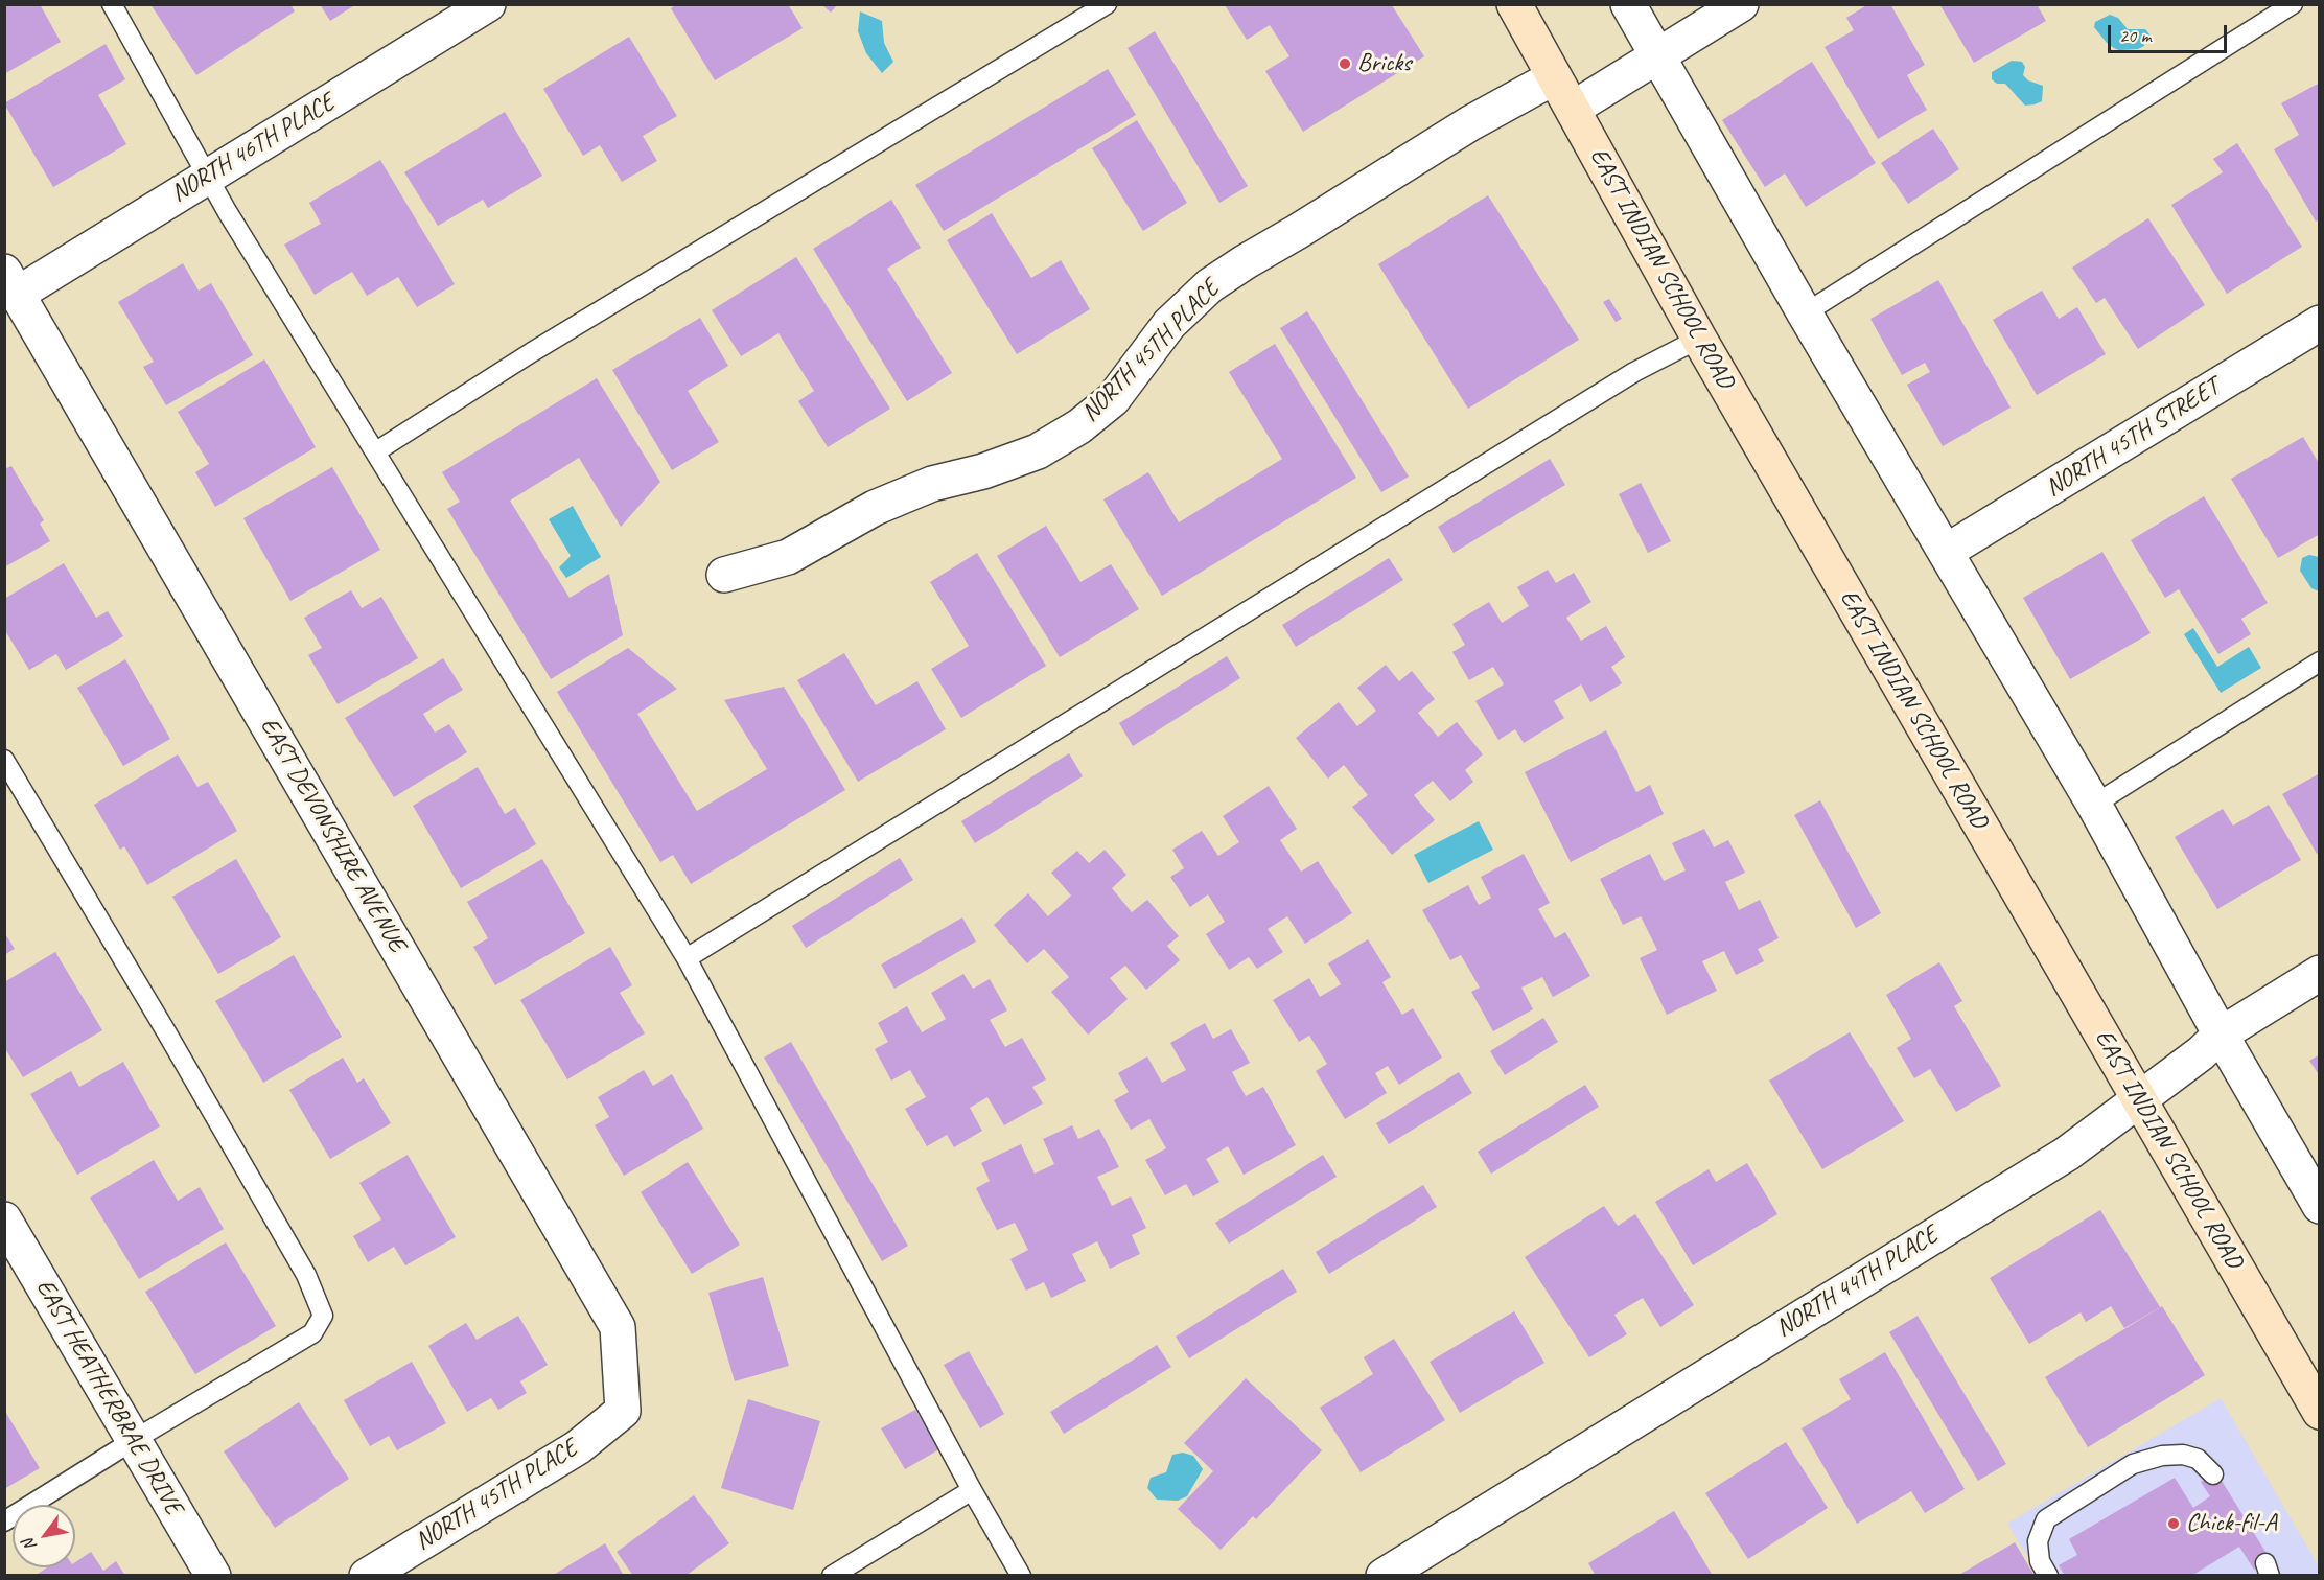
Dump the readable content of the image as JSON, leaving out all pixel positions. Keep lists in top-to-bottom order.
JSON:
{
  "streets": {
    "main road": ["EAST INDIAN SCHOOL ROAD"],
    "street": [
      "NORTH 46TH PLACE",
      "NORTH 45TH PLACE",
      "NORTH 45TH STREET",
      "EAST DEVONSHIRE AVENUE",
      "NORTH 44TH PLACE",
      "EAST HEATHERBRAE DRIVE"
    ]
  },
  "crossings": [
    ["NORTH 46TH PLACE", "EAST DEVONSHIRE AVENUE"],
    ["EAST INDIAN SCHOOL ROAD", "NORTH 45TH PLACE"],
    ["EAST INDIAN SCHOOL ROAD", "NORTH 44TH PLACE"],
    ["NORTH 45TH PLACE", "EAST DEVONSHIRE AVENUE"]
  ],
  "places": ["Bricks", "Chick-fil-A"],
  "scale_bar": "20 m",
  "north": "bottom left"
}
